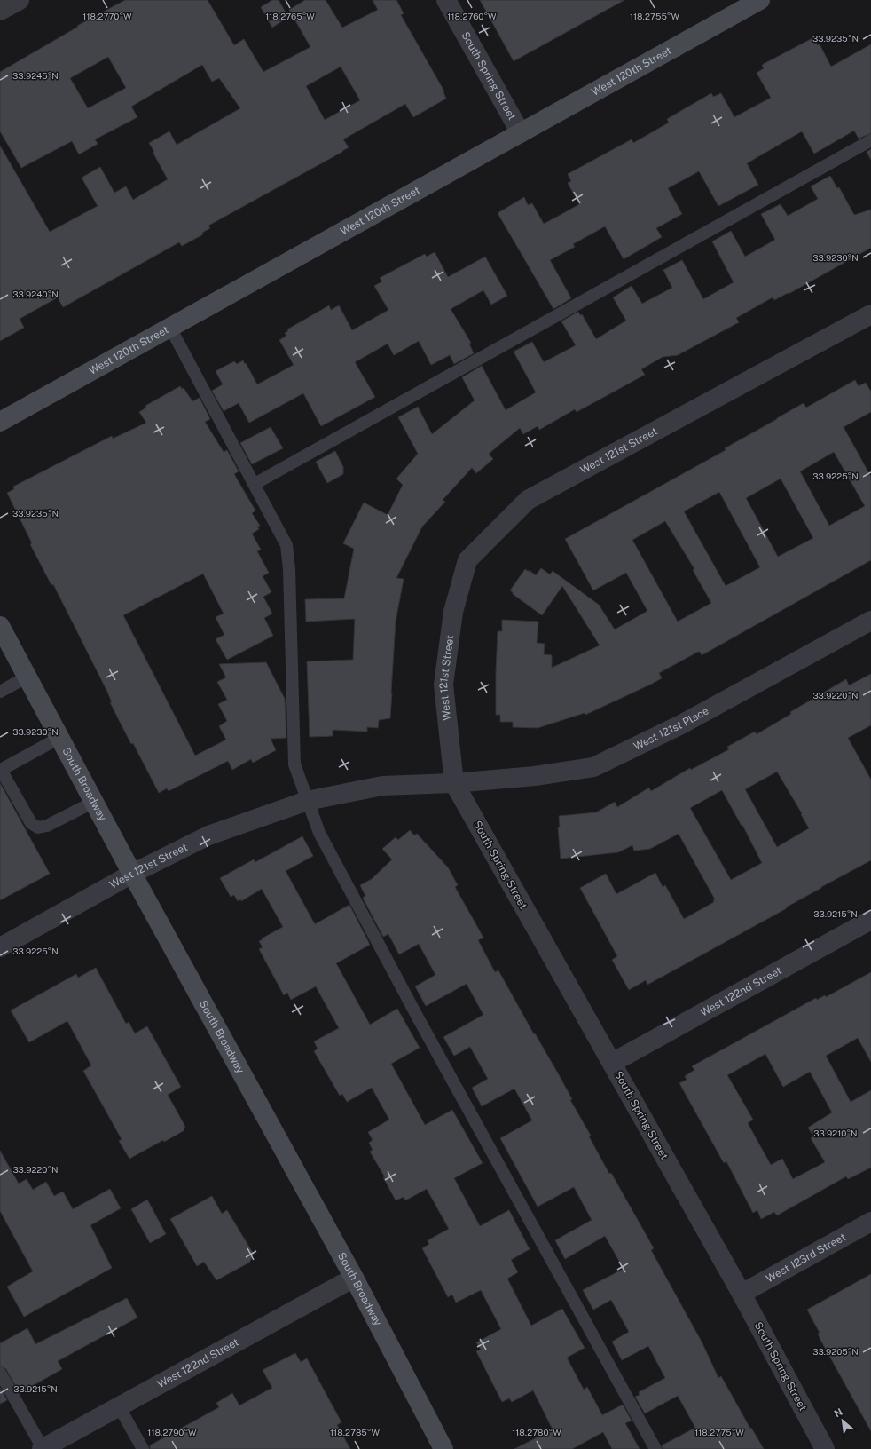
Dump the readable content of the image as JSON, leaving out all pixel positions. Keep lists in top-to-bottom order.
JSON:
{
  "streets": {
    "main road": ["West 120th Street", "South Broadway"],
    "street": [
      "South Spring Street",
      "West 121st Street",
      "West 121st Place",
      "West 122nd Street",
      "West 123rd Street"
    ]
  },
  "crossings": [
    ["West 120th Street", "South Spring Street"],
    ["South Spring Street", "West 121st Street"],
    ["South Spring Street", "West 121st Place"],
    ["South Spring Street", "West 122nd Street"],
    ["South Spring Street", "West 123rd Street"],
    ["West 121st Street", "West 121st Place"],
    ["West 121st Street", "South Broadway"],
    ["South Broadway", "West 122nd Street"]
  ],
  "north": "top left",
  "coordinates": [
    "118.2770°W",
    "118.2765°W",
    "118.2760°W",
    "118.2755°W",
    "33.9235°N",
    "33.9245°N",
    "33.9230°N",
    "33.9240°N",
    "33.9225°N",
    "33.9220°N",
    "33.9215°N",
    "33.9210°N",
    "33.9205°N",
    "118.2790°W",
    "118.2785°W",
    "118.2780°W",
    "118.2775°W"
  ]
}
